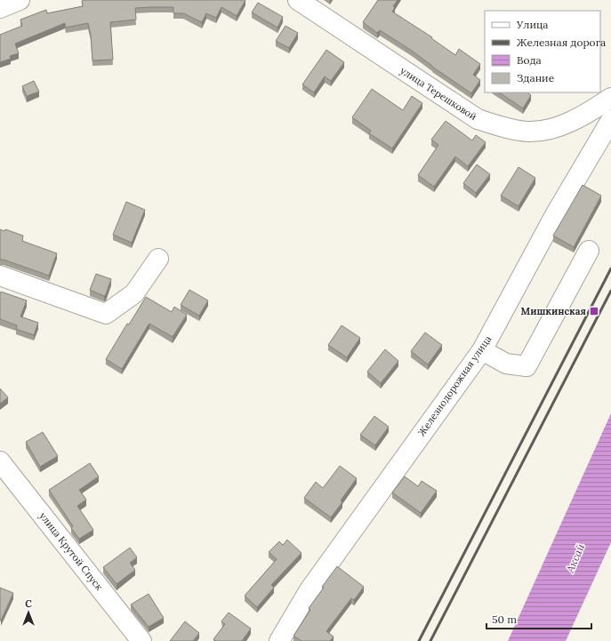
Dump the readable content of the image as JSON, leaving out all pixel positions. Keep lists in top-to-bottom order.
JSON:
{
  "streets": {
    "street": ["улица Терешковой", "Железнодорожная улица", "улица Крутой Спуск"]
  },
  "water": ["Аксай"],
  "places": {
    "transit": ["Мишкинская"]
  },
  "legend": [
    "Улица",
    "Железная дорога",
    "Вода",
    "Здание"
  ],
  "scale_bar": "50 m",
  "north": "top"
}
